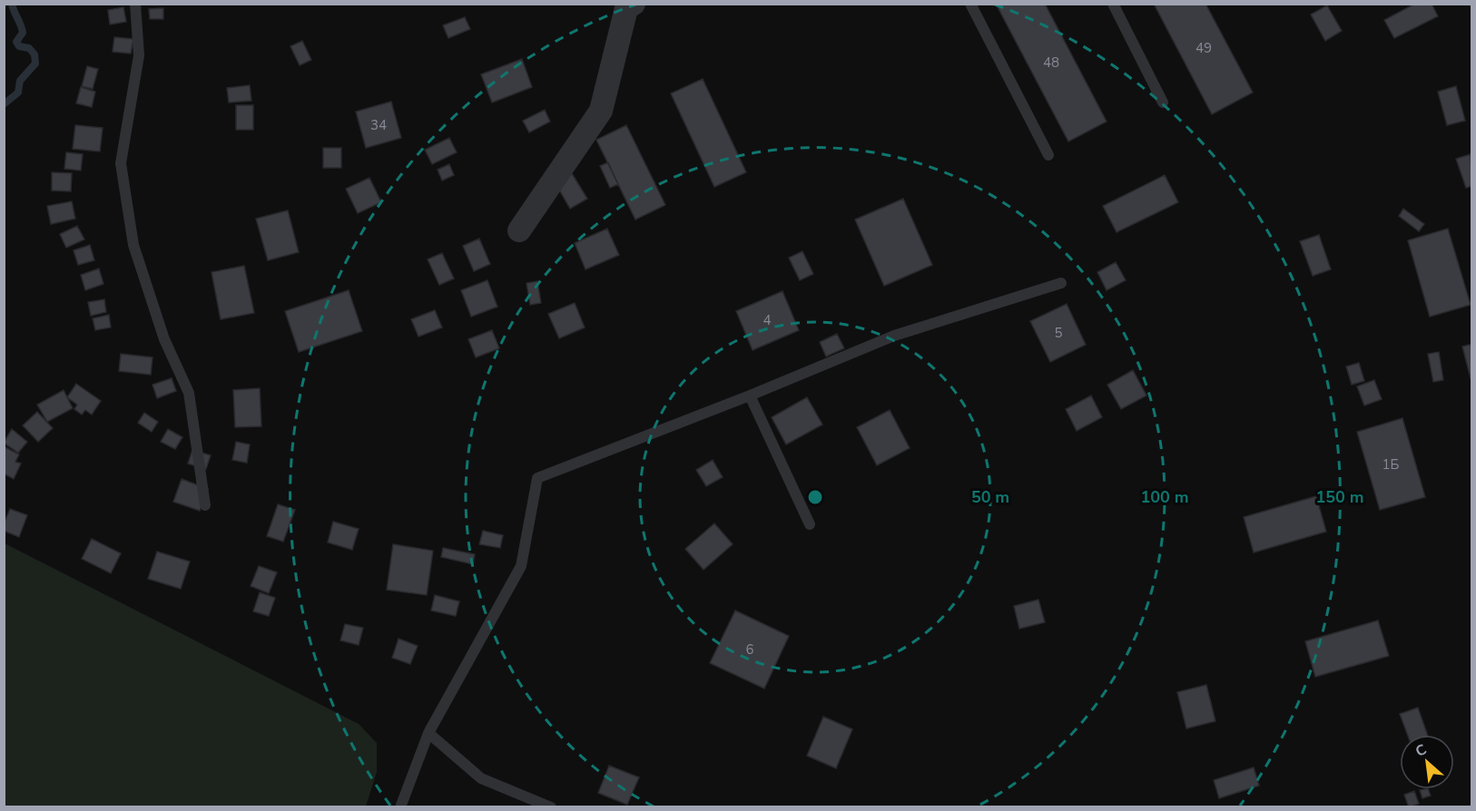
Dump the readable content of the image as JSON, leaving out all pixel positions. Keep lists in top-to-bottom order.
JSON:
{
  "house_numbers": [
    "49",
    "48",
    "34",
    "4",
    "5",
    "1Б",
    "6"
  ],
  "north": "top left",
  "rings": ["50 m", "100 m", "150 m"]
}
